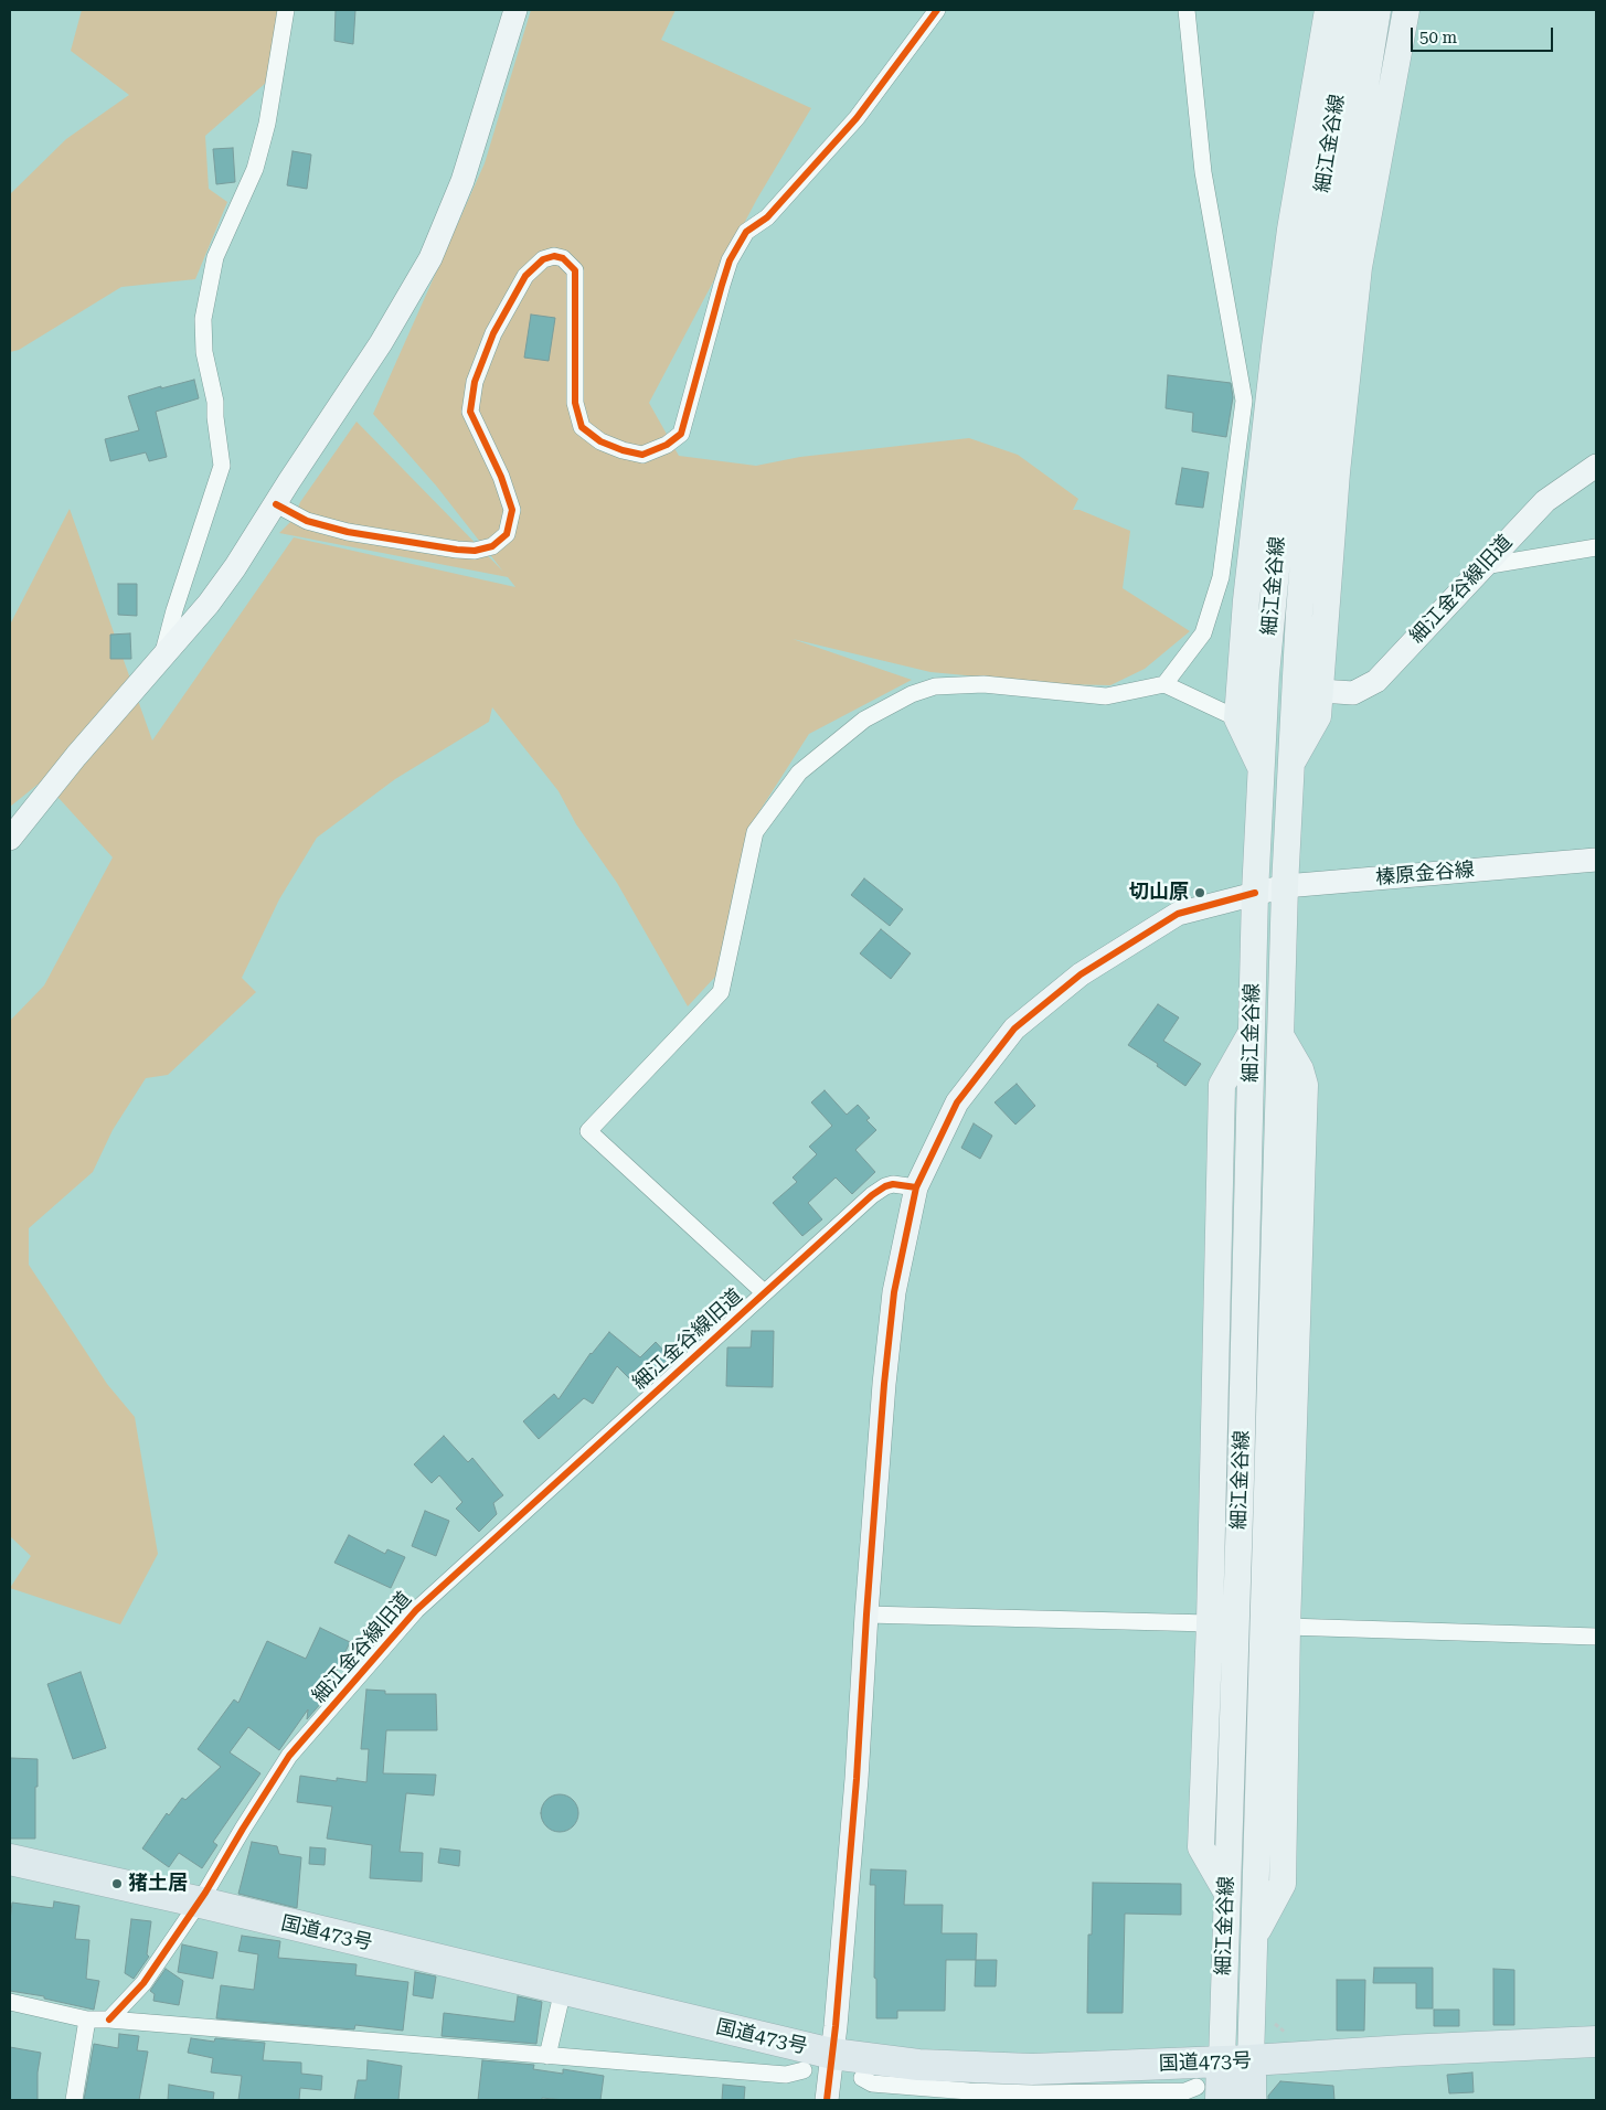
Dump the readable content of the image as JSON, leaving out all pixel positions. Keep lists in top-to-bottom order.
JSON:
{
  "streets": {
    "highway": ["国道473号"],
    "main road": ["細江金谷線"],
    "street": ["細江金谷線旧道", "榛原金谷線"]
  },
  "crossings": [
    ["細江金谷線", "榛原金谷線"],
    ["細江金谷線", "国道473号"],
    ["細江金谷線旧道", "国道473号"]
  ],
  "places": ["切山原", "猪土居"],
  "scale_bar": "50 m"
}
